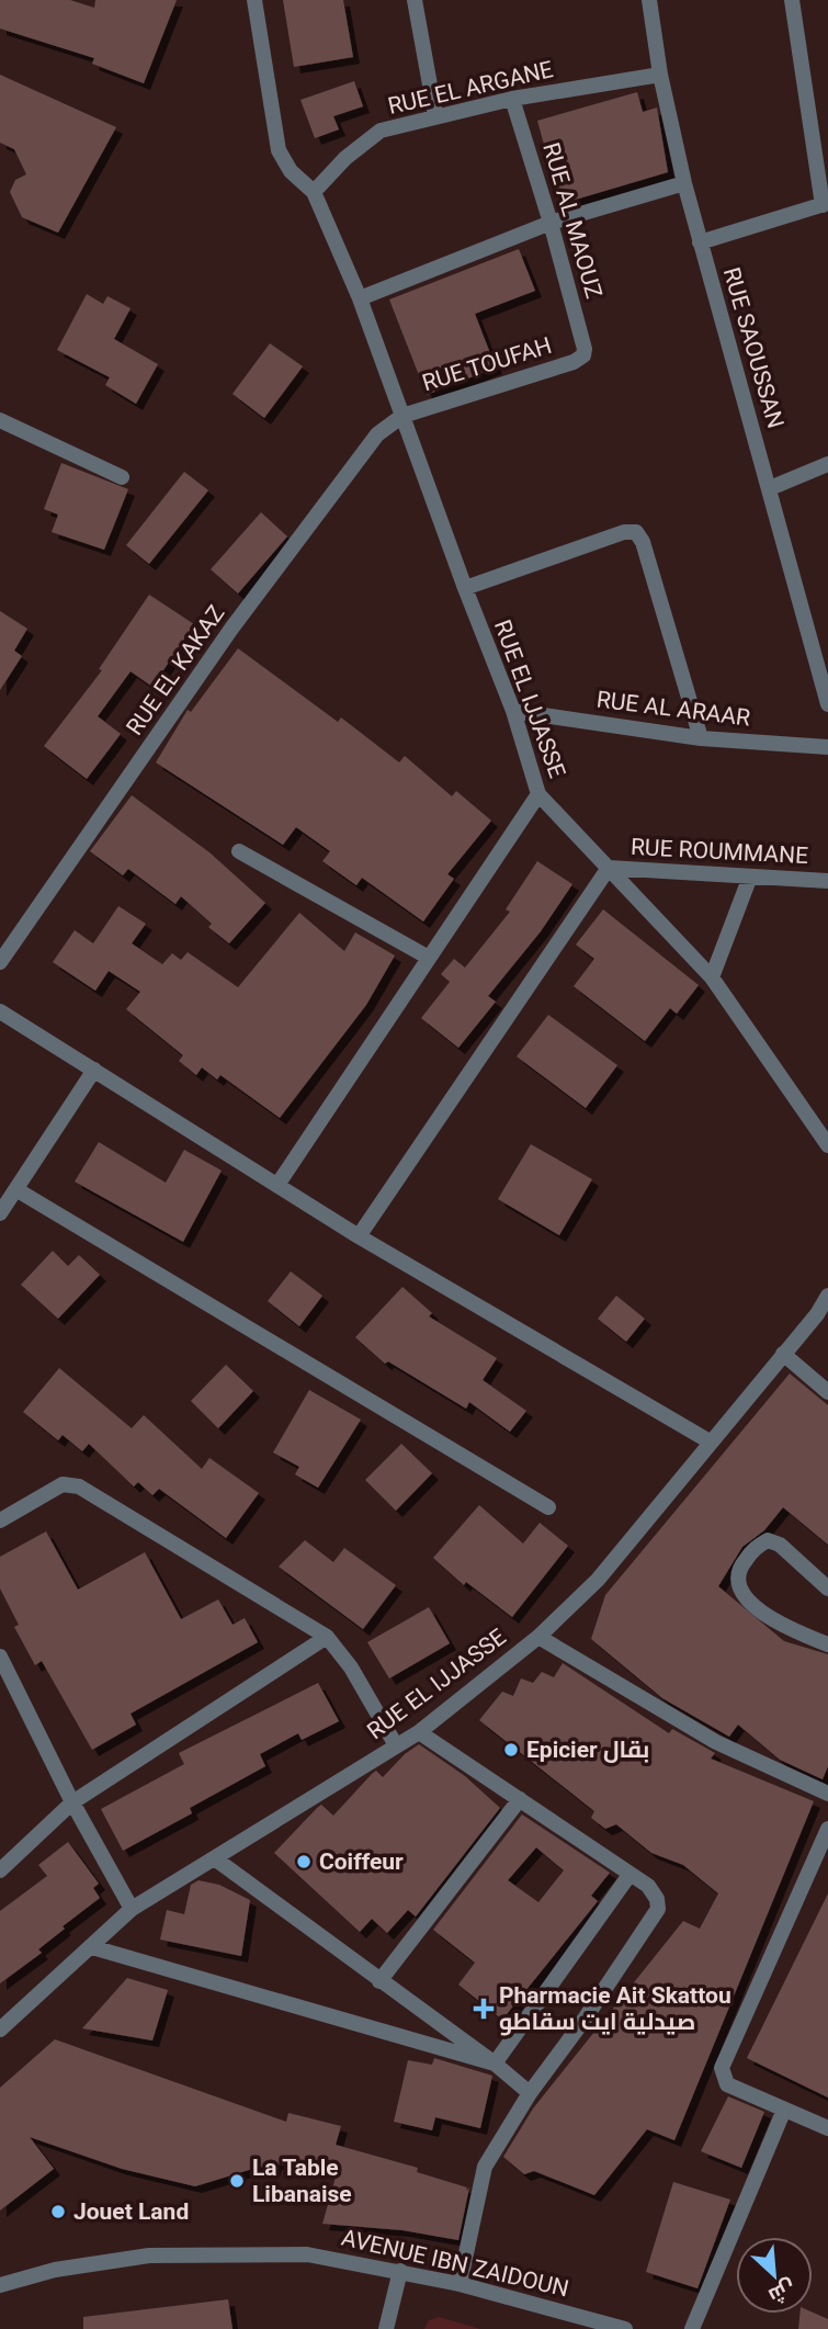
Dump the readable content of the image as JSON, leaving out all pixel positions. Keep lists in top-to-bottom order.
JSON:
{
  "streets": {
    "street": [
      "RUE EL ARGANE",
      "RUE AL MAOUZ",
      "RUE SAOUSSAN",
      "RUE TOUFAH",
      "RUE EL KAKAZ",
      "RUE EL IJJASSE",
      "RUE AL ARAAR",
      "RUE ROUMMANE",
      "AVENUE IBN ZAIDOUN"
    ]
  },
  "crossings": [
    ["RUE EL ARGANE", "RUE AL MAOUZ"],
    ["RUE EL ARGANE", "RUE SAOUSSAN"],
    ["RUE EL ARGANE", "RUE EL IJJASSE"],
    ["RUE AL MAOUZ", "RUE TOUFAH"],
    ["RUE TOUFAH", "RUE EL KAKAZ"],
    ["RUE TOUFAH", "RUE EL IJJASSE"],
    ["RUE EL KAKAZ", "RUE EL IJJASSE"],
    ["RUE EL IJJASSE", "RUE AL ARAAR"],
    ["RUE EL IJJASSE", "RUE ROUMMANE"]
  ],
  "places": {
    "other": [
      "Epicier بقال",
      "Coiffeur",
      "La Table Libanaise",
      "Jouet Land"
    ],
    "health": ["Pharmacie Ait Skattou صيدلية ايت سقاطو"]
  },
  "north": "bottom right"
}
